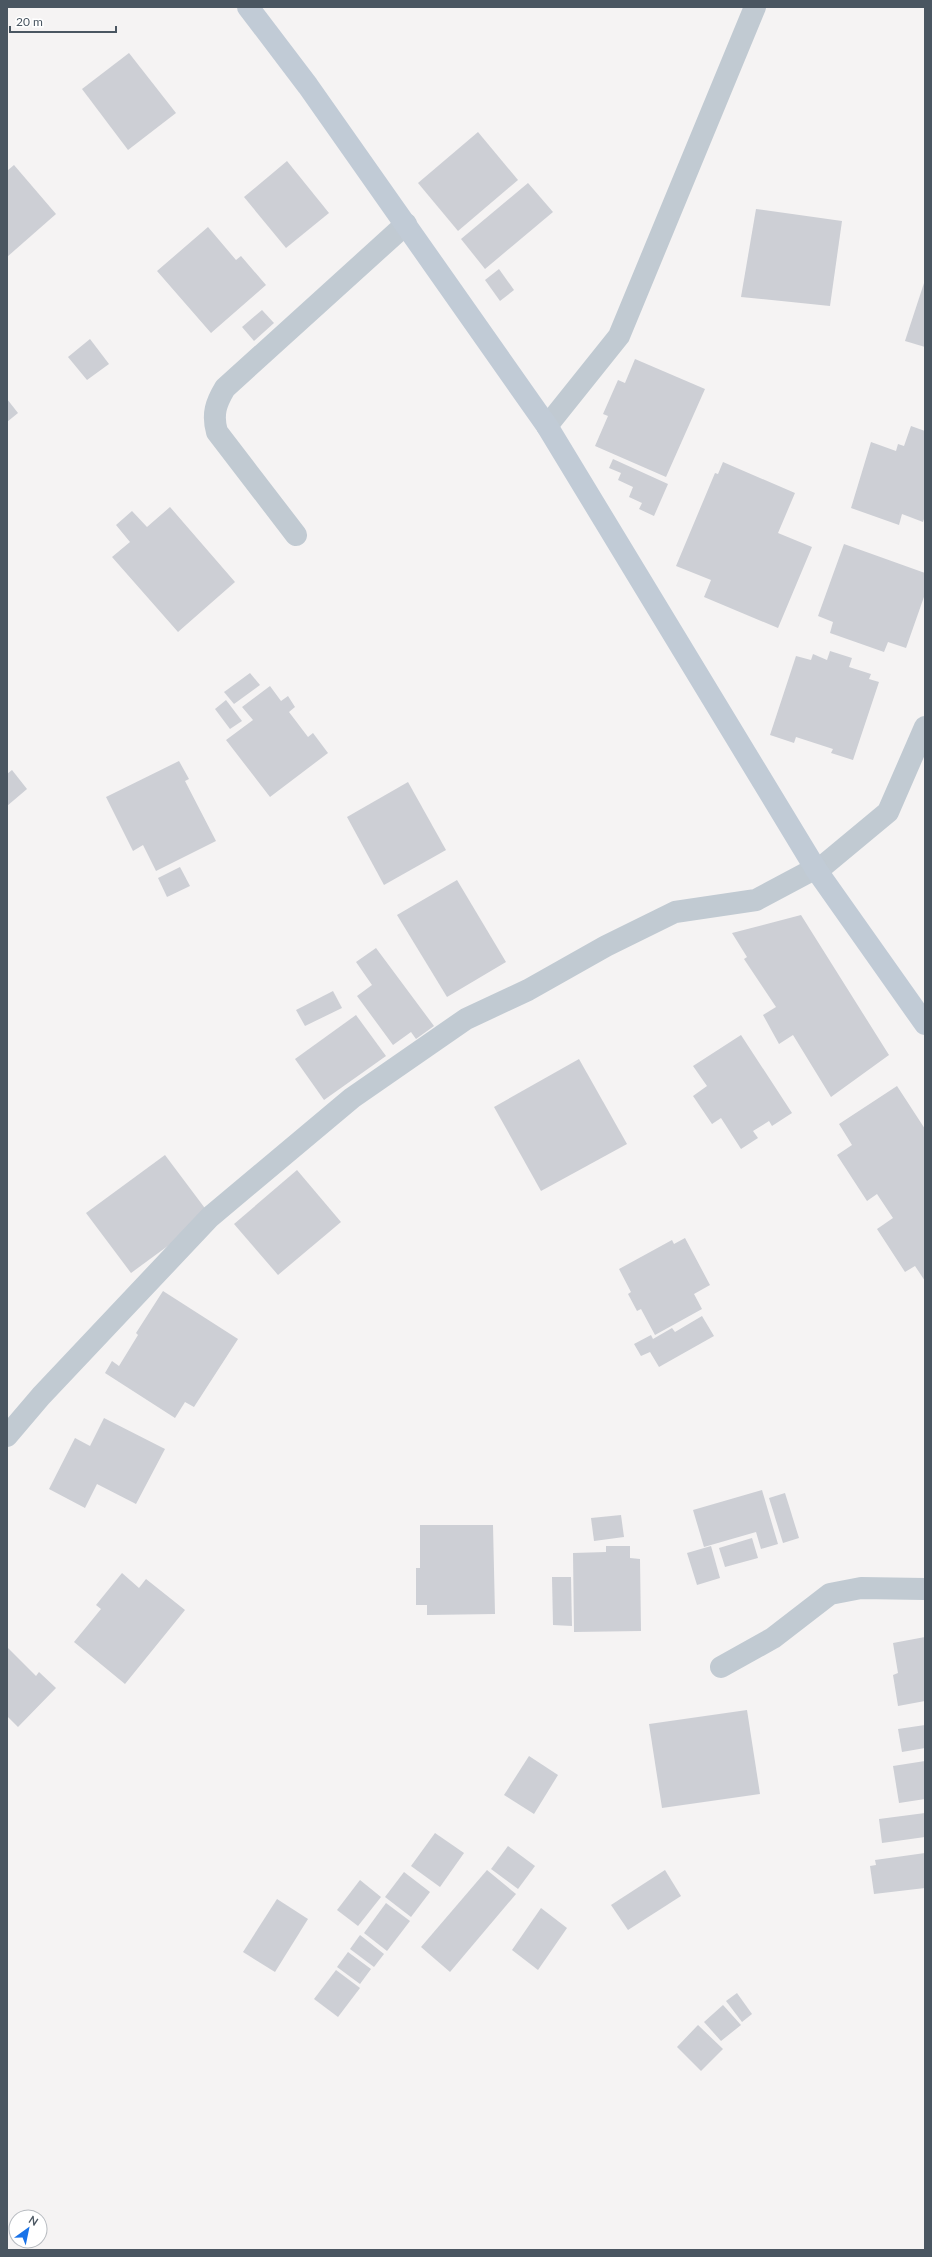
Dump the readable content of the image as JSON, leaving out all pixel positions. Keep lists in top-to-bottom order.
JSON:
{
  "scale_bar": "20 m",
  "north": "top right"
}
